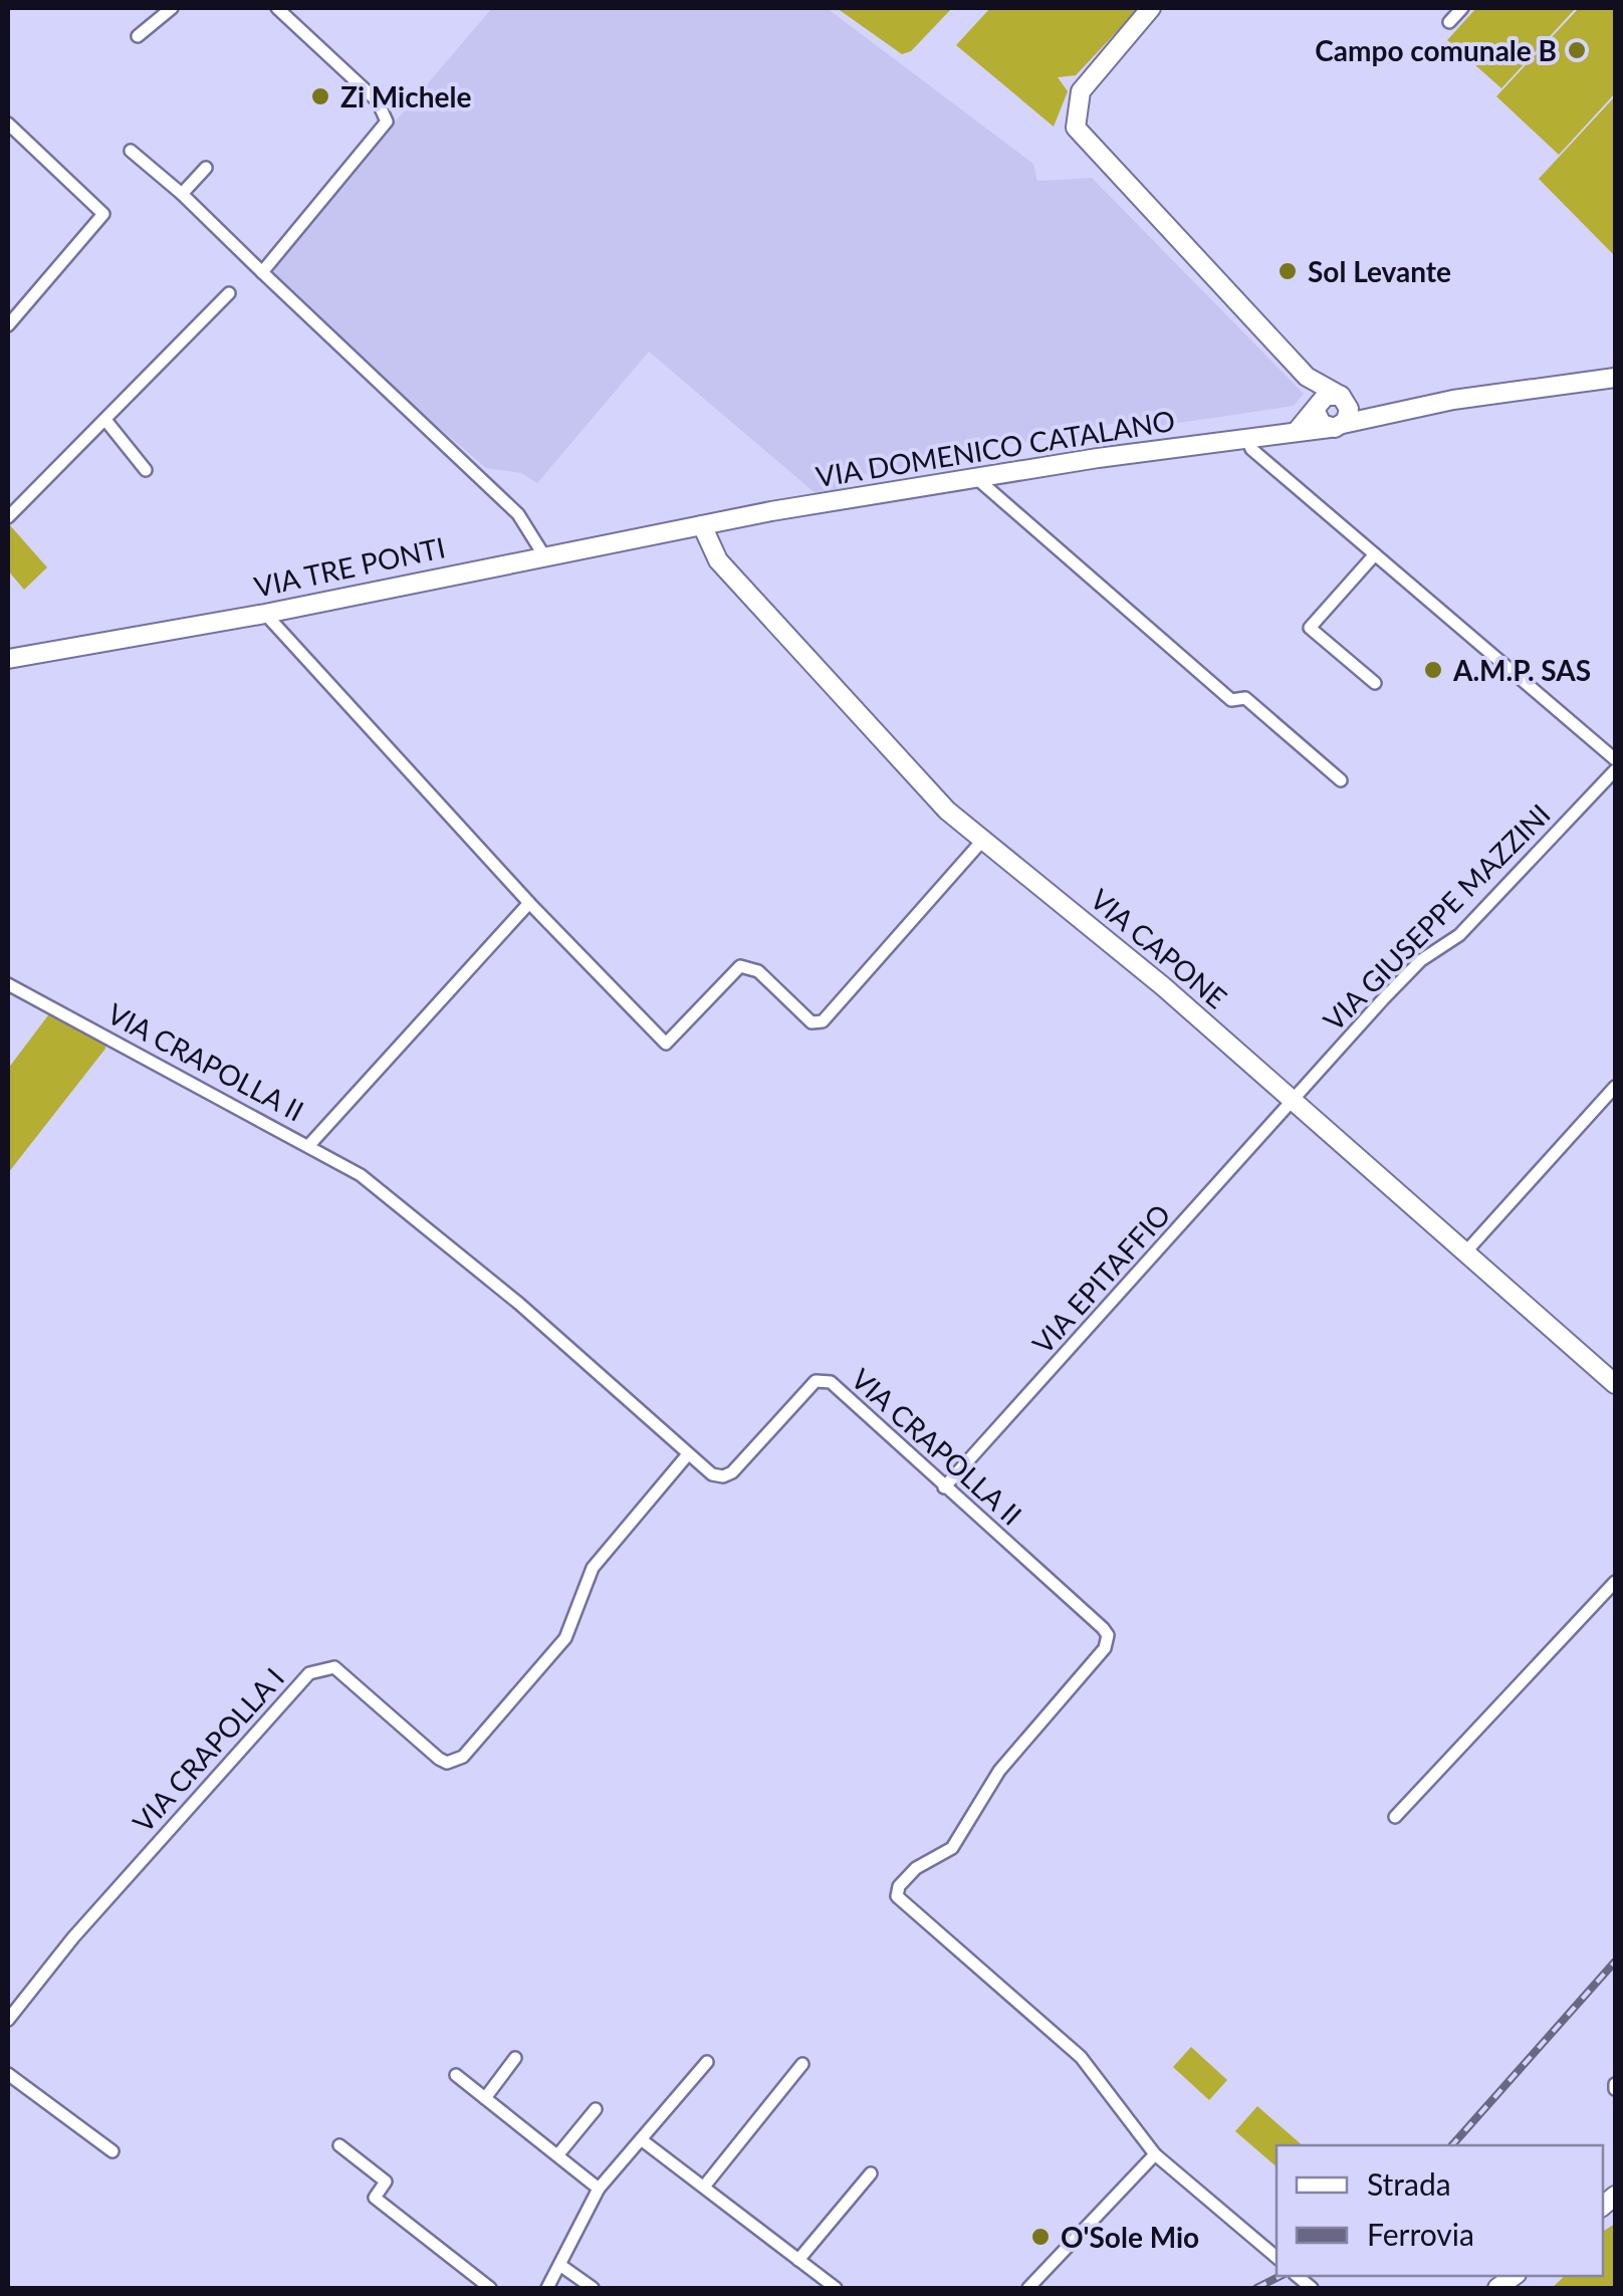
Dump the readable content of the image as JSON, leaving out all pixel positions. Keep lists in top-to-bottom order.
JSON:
{
  "streets": {
    "street": [
      "VIA DOMENICO CATALANO",
      "VIA TRE PONTI",
      "VIA GIUSEPPE MAZZINI",
      "VIA CAPONE",
      "VIA CRAPOLLA II",
      "VIA EPITAFFIO",
      "VIA CRAPOLLA I"
    ]
  },
  "crossings": [
    ["VIA DOMENICO CATALANO", "VIA TRE PONTI"],
    ["VIA DOMENICO CATALANO", "VIA CAPONE"],
    ["VIA TRE PONTI", "VIA CAPONE"],
    ["VIA GIUSEPPE MAZZINI", "VIA CAPONE"],
    ["VIA GIUSEPPE MAZZINI", "VIA EPITAFFIO"],
    ["VIA CAPONE", "VIA EPITAFFIO"],
    ["VIA CRAPOLLA II", "VIA EPITAFFIO"],
    ["VIA CRAPOLLA II", "VIA CRAPOLLA I"]
  ],
  "places": [
    "Campo comunale B",
    "Zi Michele",
    "Sol Levante",
    "A.M.P. SAS",
    "O'Sole Mio"
  ],
  "legend": ["Strada", "Ferrovia"]
}
